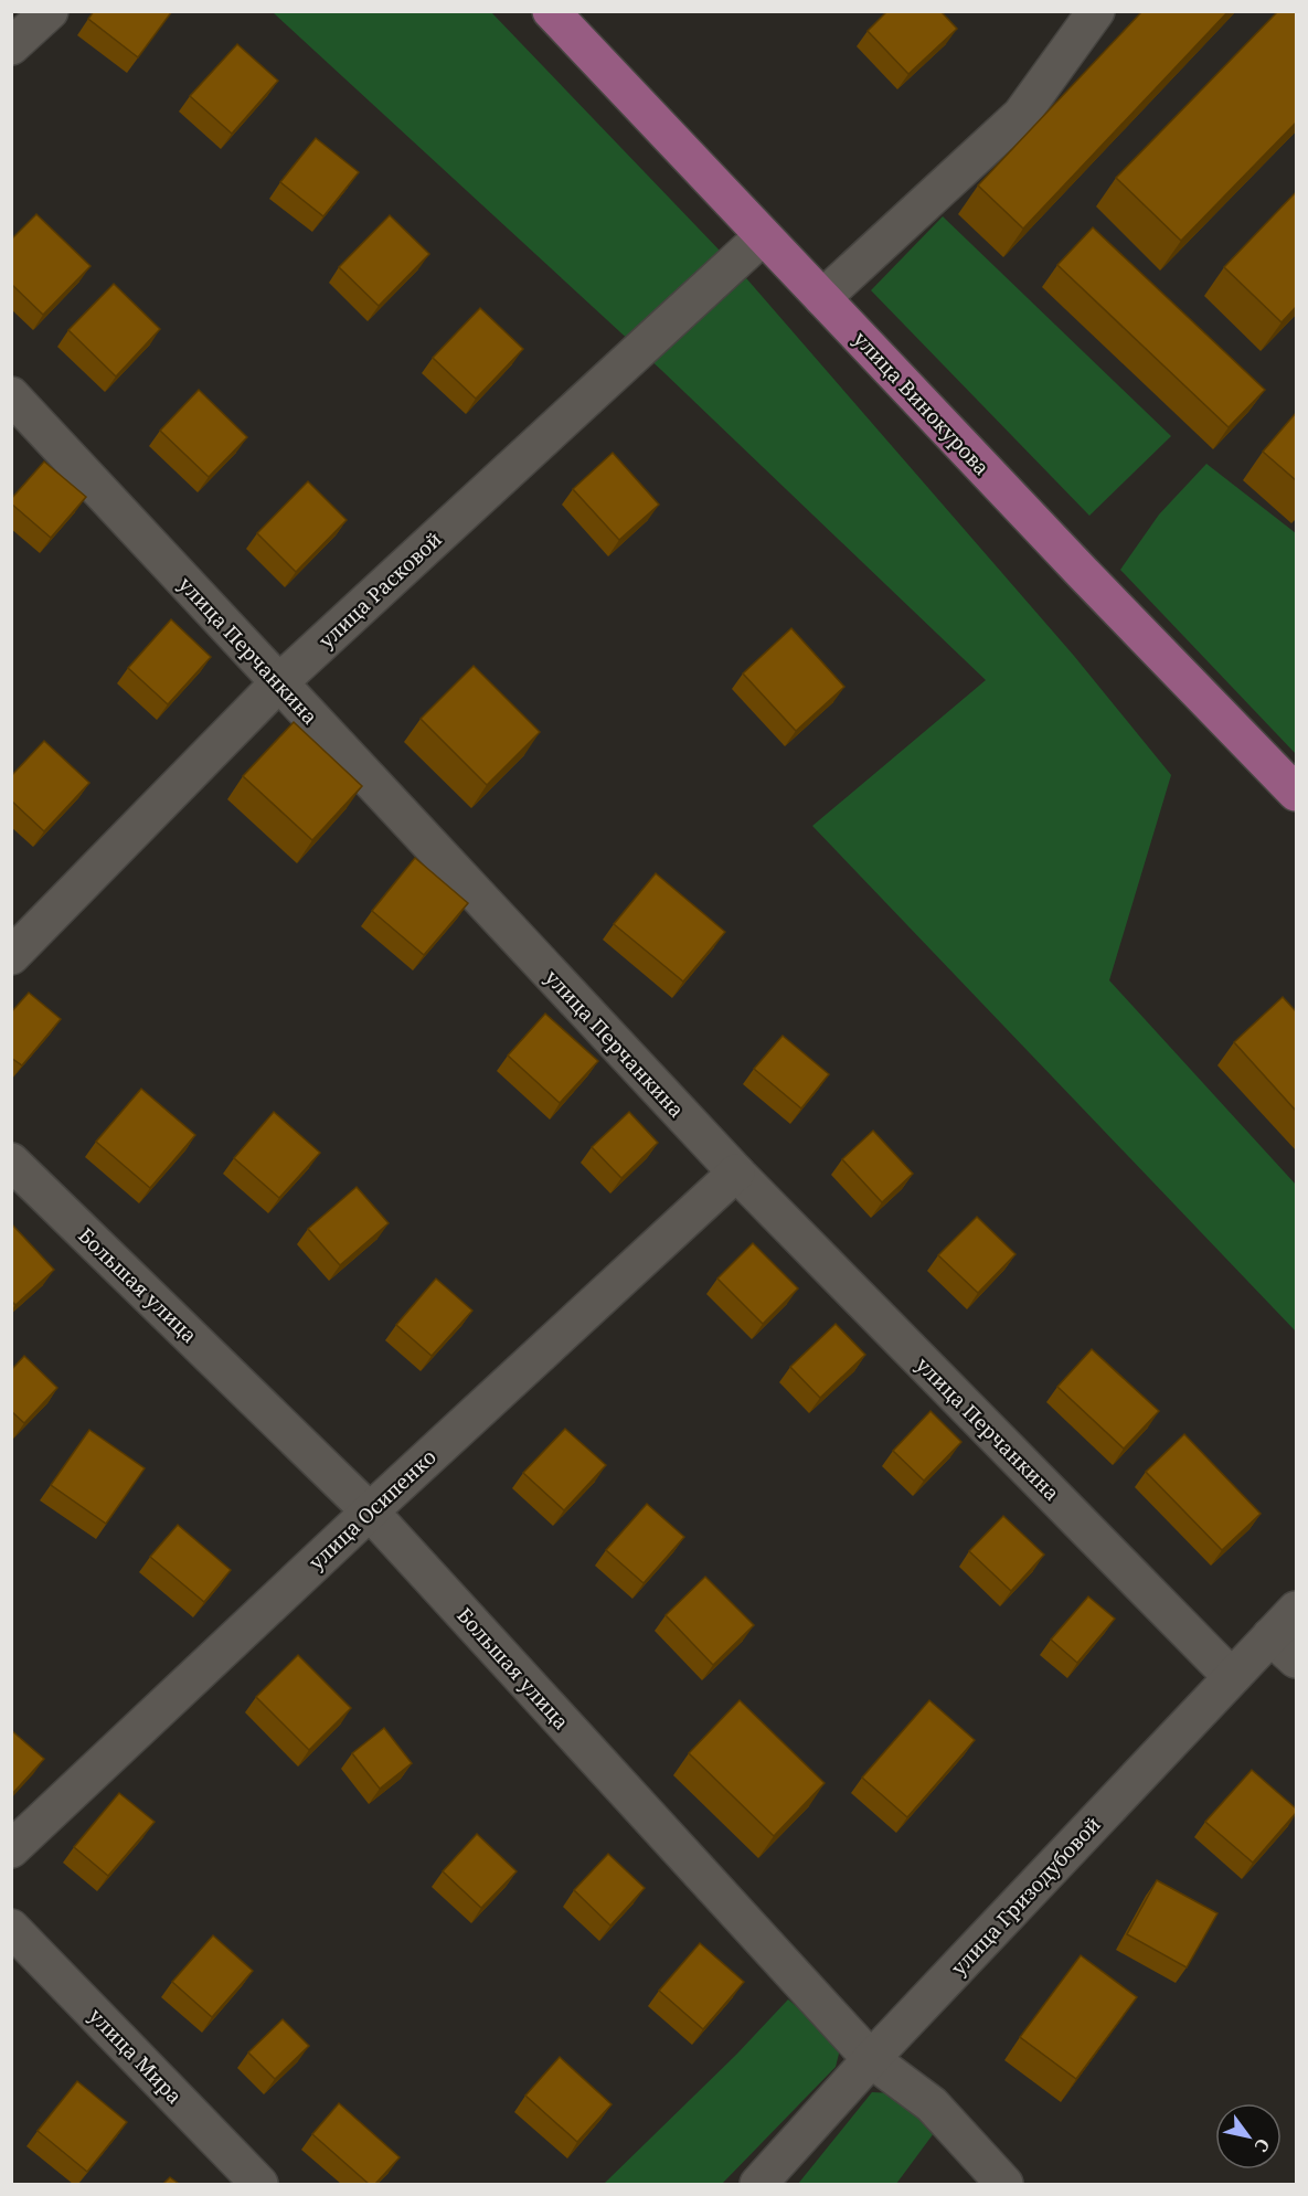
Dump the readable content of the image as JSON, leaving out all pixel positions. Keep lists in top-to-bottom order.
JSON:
{
  "streets": {
    "main road": ["улица Винокурова"],
    "street": [
      "улица Расковой",
      "улица Перчанкина",
      "Большая улица",
      "улица Осипенко",
      "улица Гризодубовой",
      "улица Мира"
    ]
  },
  "crossings": [
    ["улица Винокурова", "улица Расковой"],
    ["улица Расковой", "улица Перчанкина"],
    ["улица Перчанкина", "улица Осипенко"],
    ["улица Перчанкина", "улица Гризодубовой"],
    ["Большая улица", "улица Осипенко"],
    ["Большая улица", "улица Гризодубовой"]
  ],
  "north": "bottom right"
}
